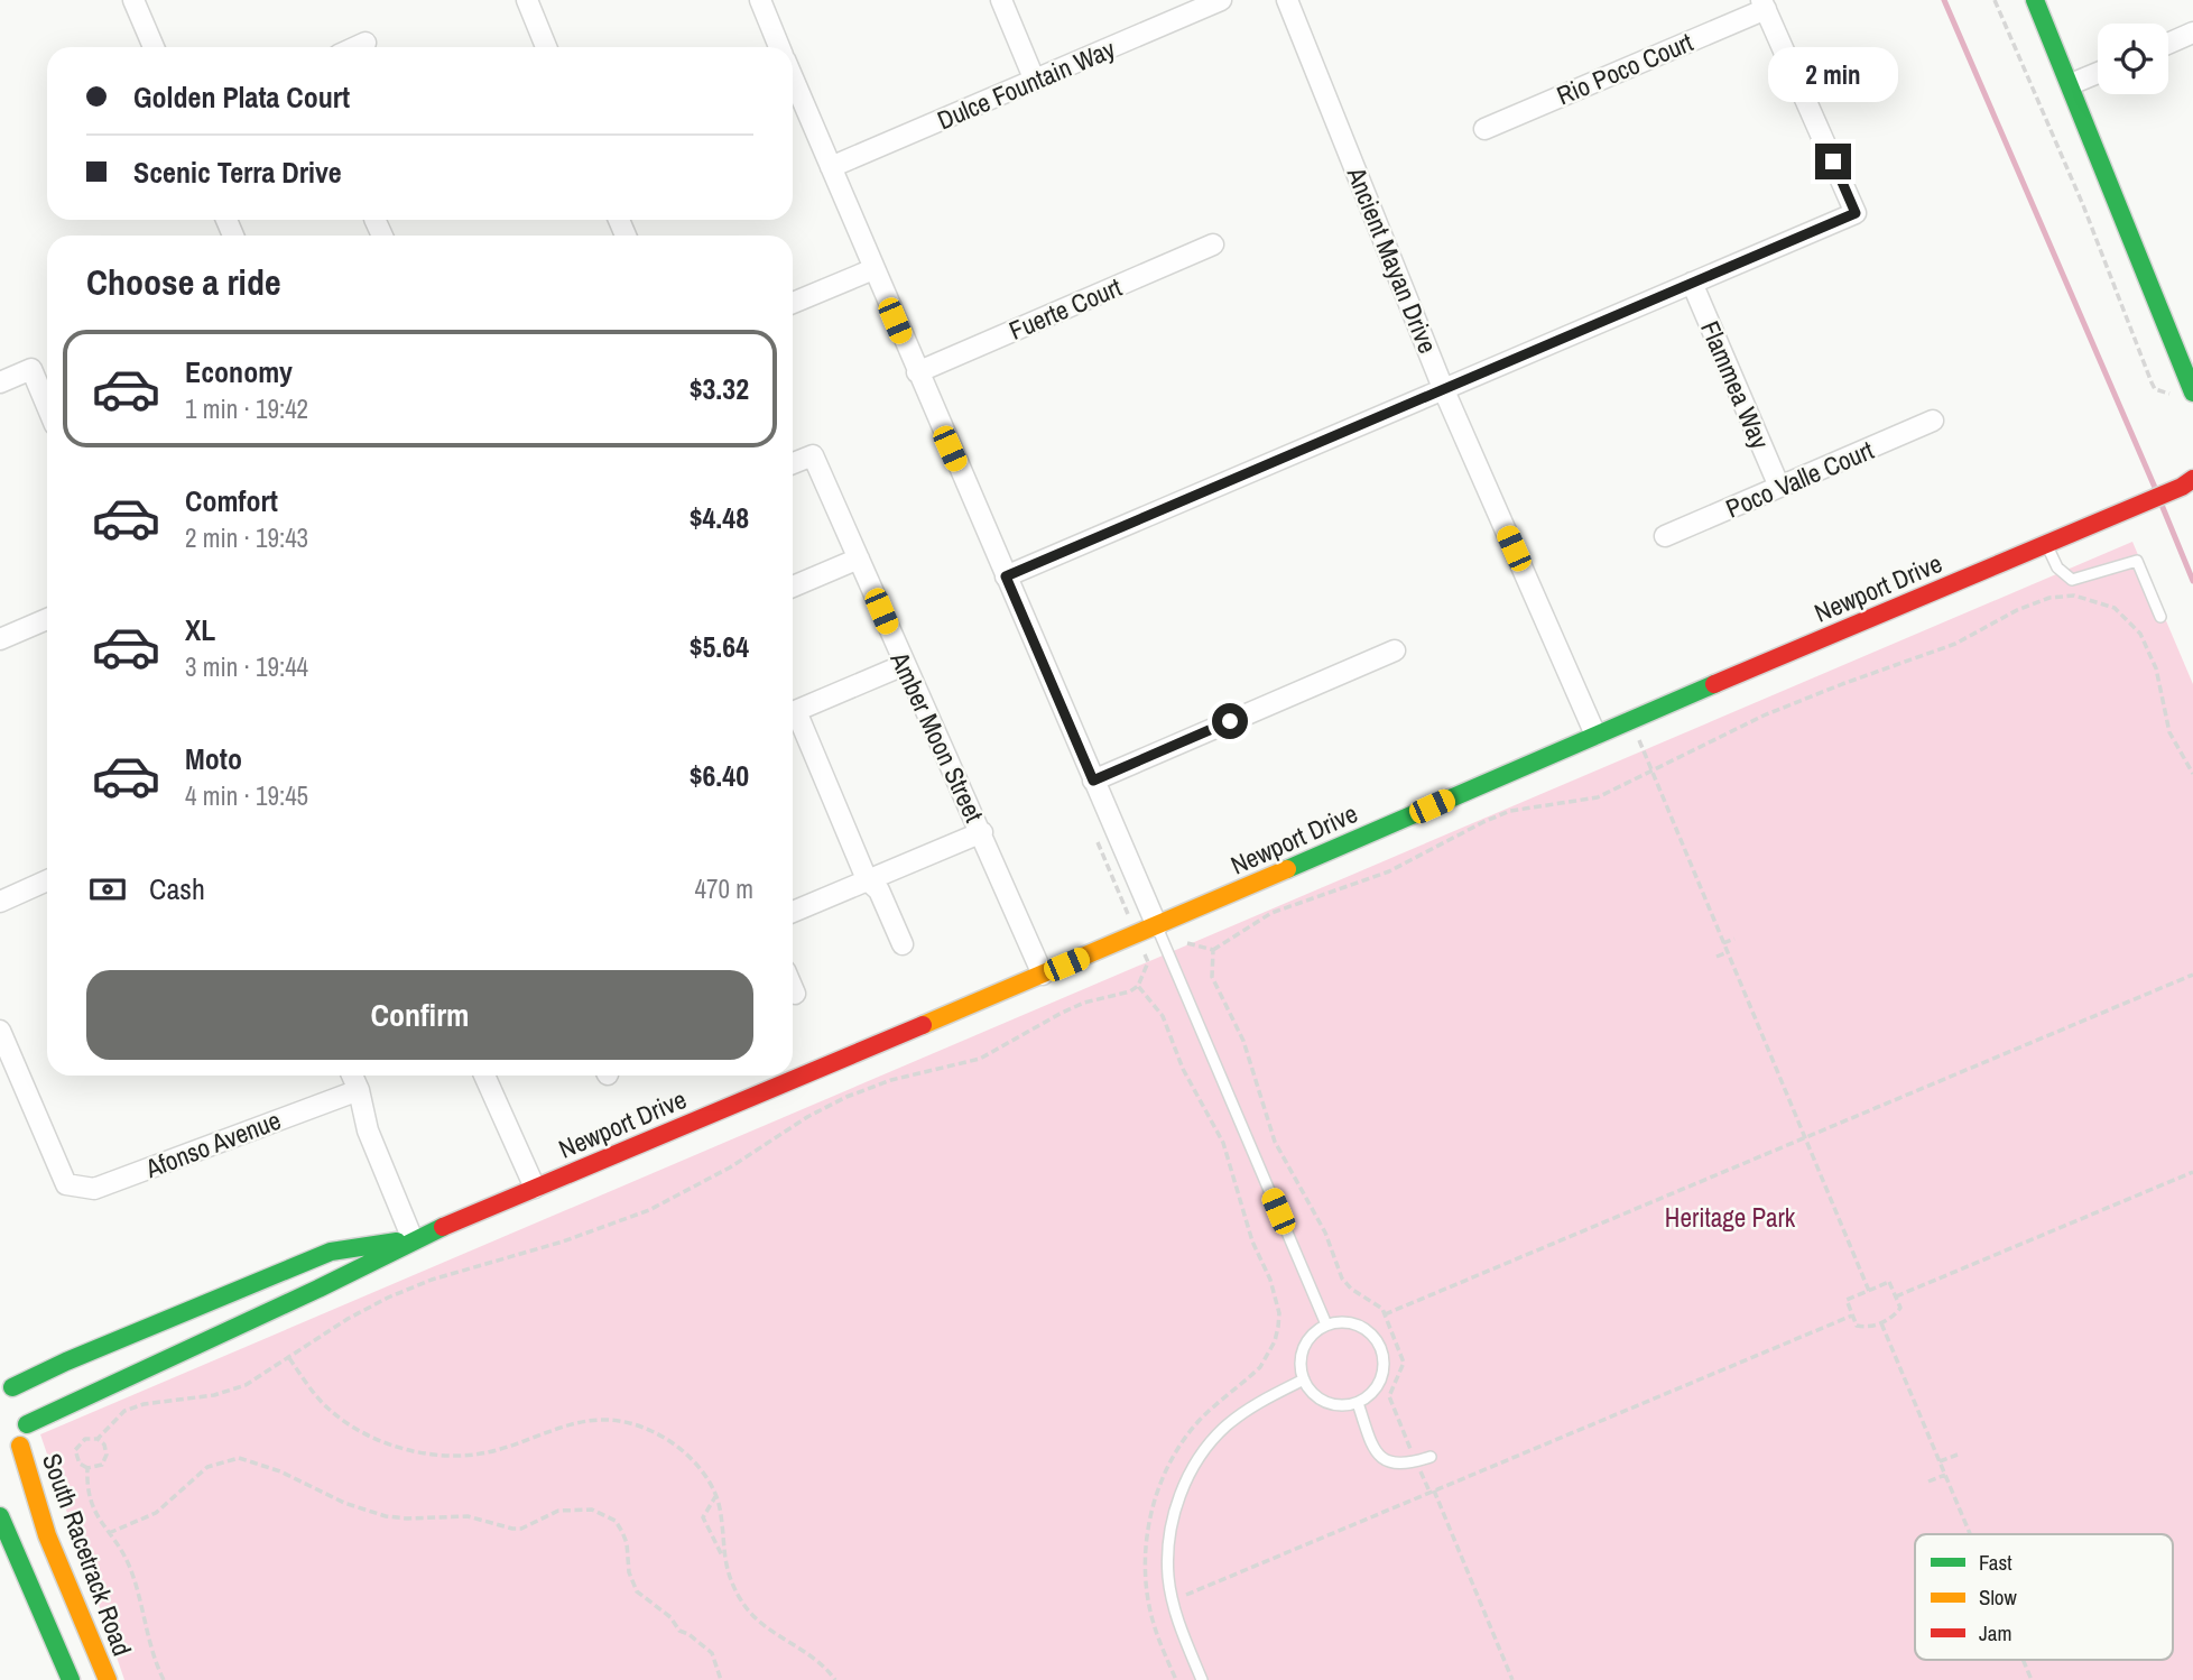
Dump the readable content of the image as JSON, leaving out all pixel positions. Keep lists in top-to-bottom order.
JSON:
{
  "streets": {
    "street": [
      "Rio Poco Court",
      "Dulce Fountain Way",
      "Ancient Mayan Drive",
      "Fuerte Court",
      "Flammea Way",
      "Poco Valle Court",
      "Newport Drive",
      "Amber Moon Street",
      "Afonso Avenue",
      "South Racetrack Road"
    ]
  },
  "crossings": [
    ["Ancient Mayan Drive", "Newport Drive"],
    ["Flammea Way", "Poco Valle Court"],
    ["Newport Drive", "Amber Moon Street"],
    ["Newport Drive", "South Racetrack Road"]
  ],
  "parks": ["Heritage Park"],
  "legend": ["Fast", "Slow", "Jam"],
  "page": {
    "bubble": "2 min",
    "banner": ["Golden Plata Court", "Scenic Terra Drive"],
    "heading": "Choose a ride",
    "list": [
      {
        "name": "Economy",
        "note": "1 min · 19:42",
        "value": "$3.32"
      },
      {
        "name": "Comfort",
        "note": "2 min · 19:43",
        "value": "$4.48"
      },
      {
        "name": "XL",
        "note": "3 min · 19:44",
        "value": "$5.64"
      },
      {
        "name": "Moto",
        "note": "4 min · 19:45",
        "value": "$6.40"
      }
    ],
    "pay": ["Cash", "470 m"],
    "buttons": "Confirm"
  }
}
